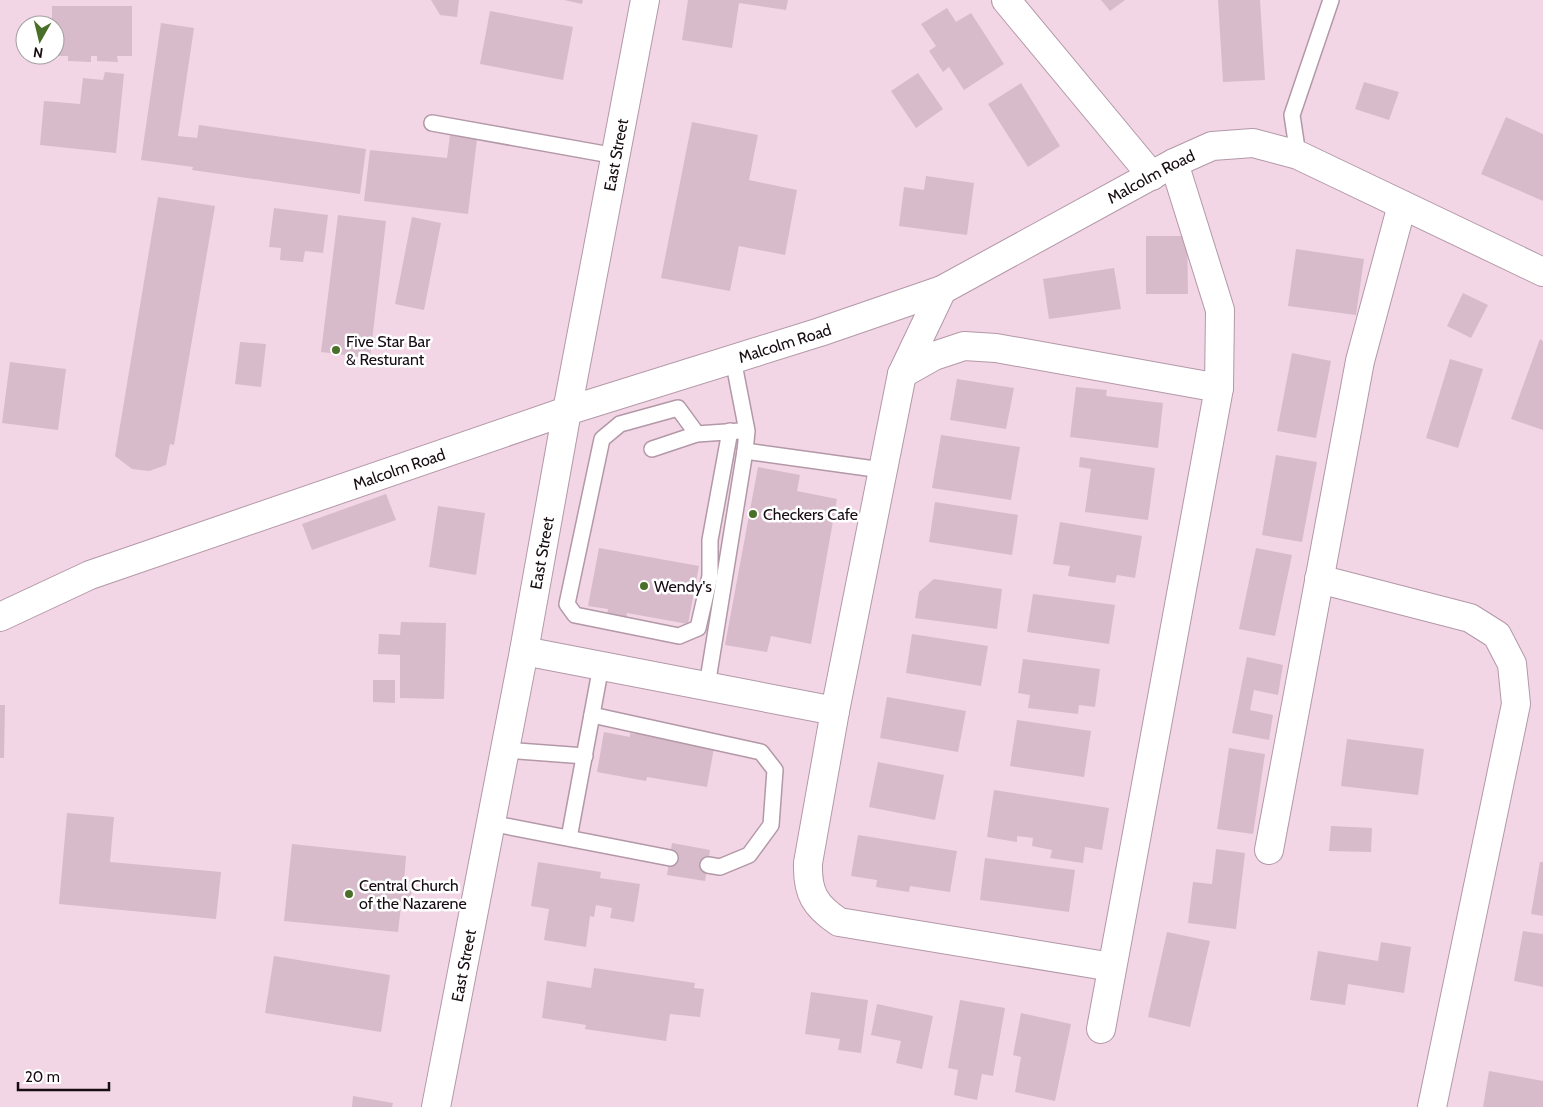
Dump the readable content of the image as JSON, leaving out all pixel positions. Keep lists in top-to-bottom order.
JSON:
{
  "streets": {
    "street": ["East Street", "Malcolm Road"]
  },
  "crossings": [
    ["East Street", "Malcolm Road"]
  ],
  "places": [
    "Five Star Bar & Resturant",
    "Checkers Cafe",
    "Wendy's",
    "Central Church of the Nazarene"
  ],
  "scale_bar": "20 m",
  "north": "bottom"
}
